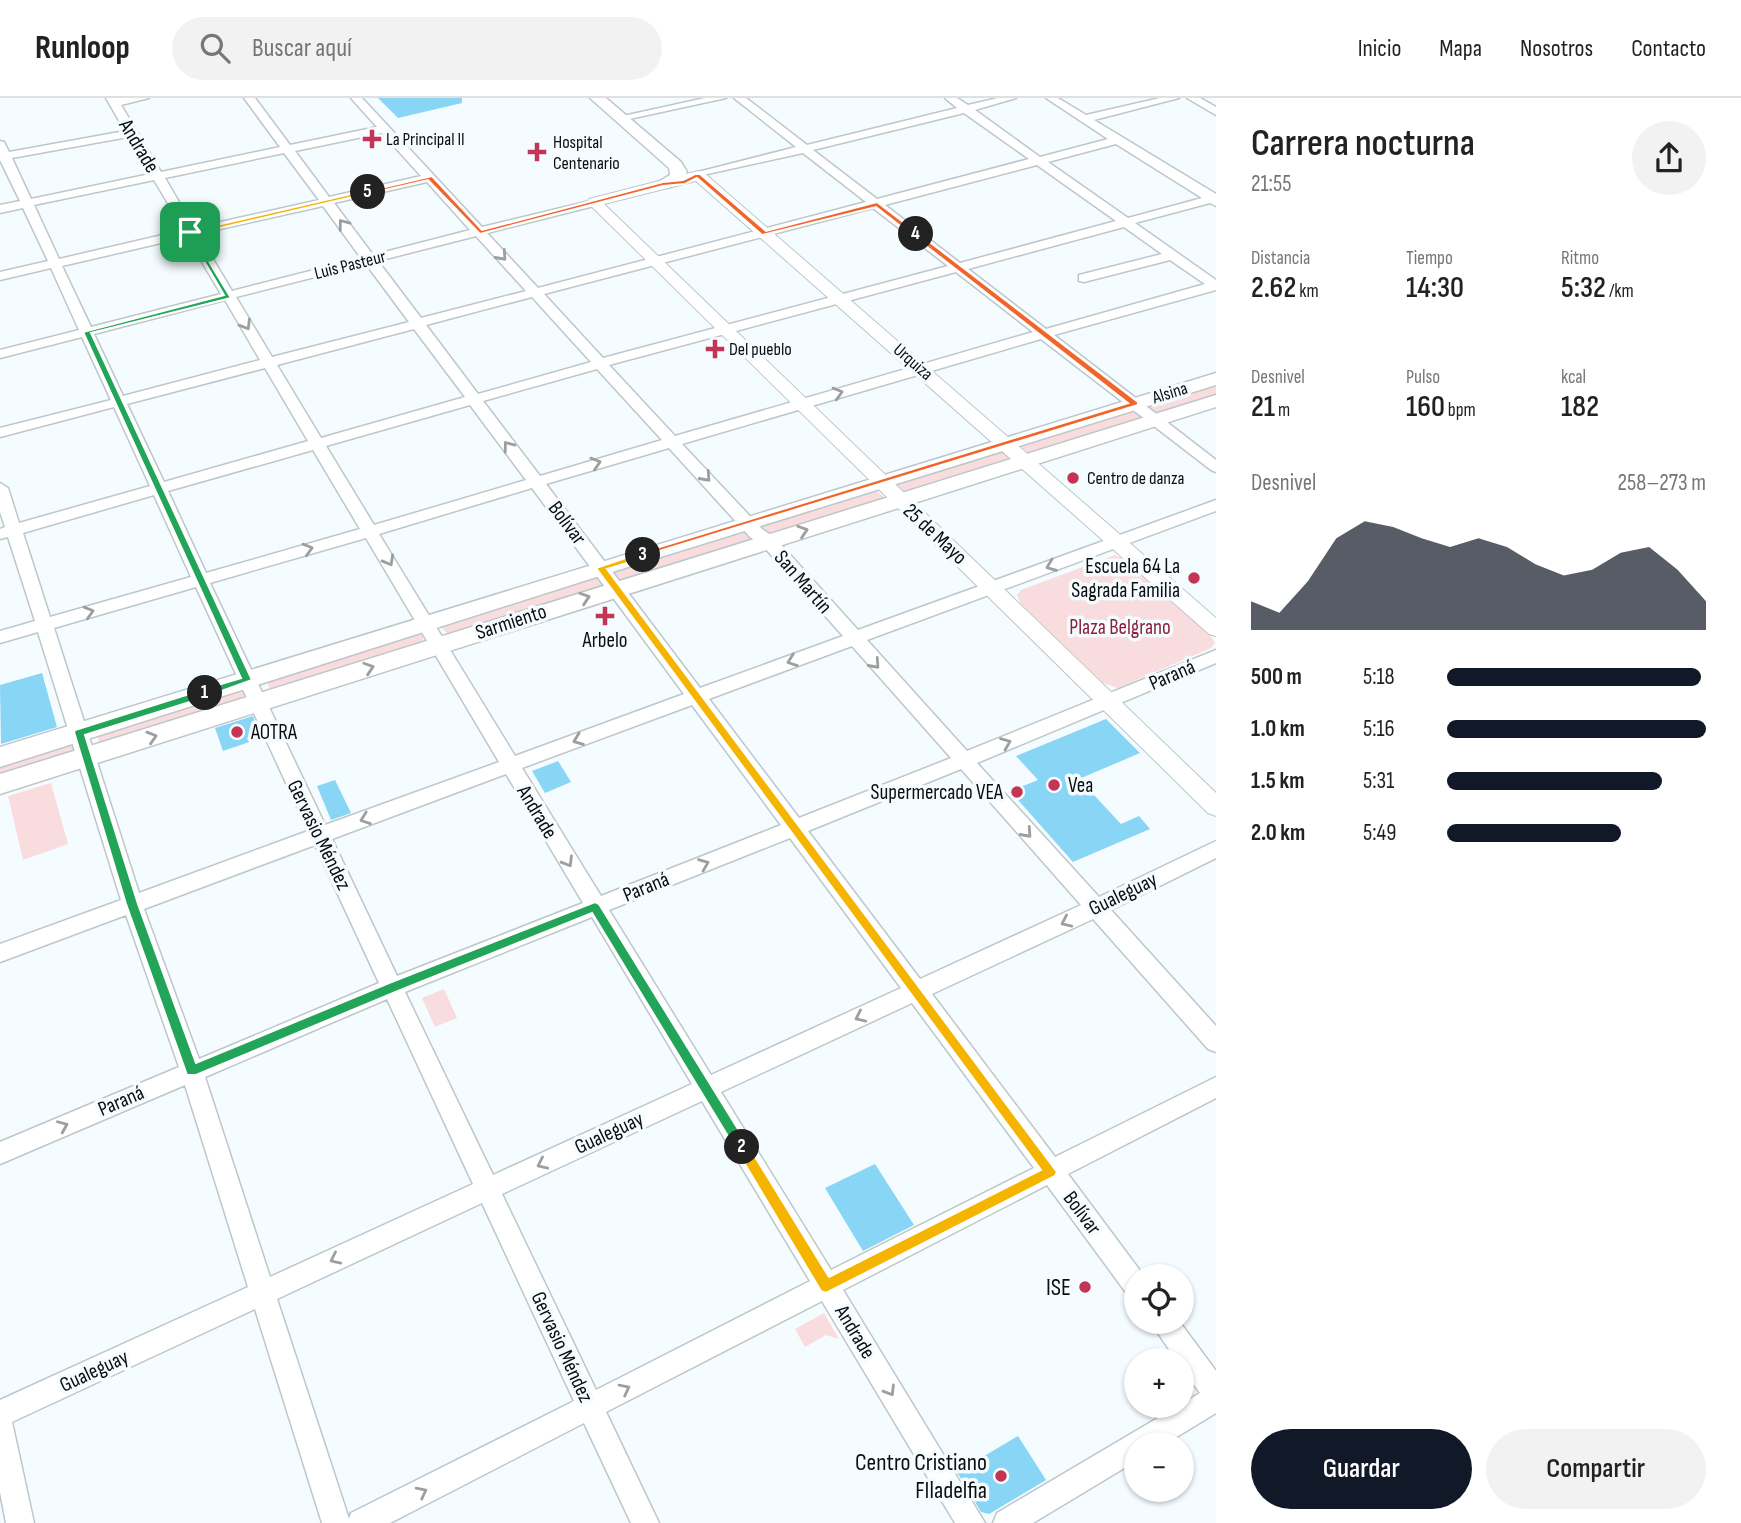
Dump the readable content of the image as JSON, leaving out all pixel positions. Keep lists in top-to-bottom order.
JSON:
{
  "streets": {
    "main road": ["Urquiza", "Alsina", "Sarmiento"],
    "street": [
      "Andrade",
      "Luis Pasteur",
      "Bolívar",
      "25 de Mayo",
      "San Martín",
      "Paraná",
      "Gervasio Méndez",
      "Gualeguay"
    ]
  },
  "crossings": [
    ["Andrade", "Luis Pasteur"],
    ["Andrade", "Sarmiento"],
    ["Andrade", "Paraná"],
    ["Andrade", "Gualeguay"],
    ["Luis Pasteur", "Urquiza"],
    ["Luis Pasteur", "Bolívar"],
    ["Luis Pasteur", "25 de Mayo"],
    ["Luis Pasteur", "San Martín"],
    ["Luis Pasteur", "Gervasio Méndez"],
    ["Urquiza", "Alsina"],
    ["Urquiza", "Sarmiento"],
    ["Alsina", "Sarmiento"],
    ["Bolívar", "Sarmiento"],
    ["Bolívar", "Paraná"],
    ["Bolívar", "Gualeguay"],
    ["25 de Mayo", "Sarmiento"],
    ["25 de Mayo", "Paraná"],
    ["San Martín", "Sarmiento"],
    ["San Martín", "Paraná"],
    ["San Martín", "Gualeguay"],
    ["Sarmiento", "Gervasio Méndez"],
    ["Paraná", "Gervasio Méndez"],
    ["Gervasio Méndez", "Gualeguay"]
  ],
  "one_way": ["Andrade", "San Martín", "Gualeguay"],
  "parks": ["Plaza Belgrano"],
  "places": {
    "health": [
      "La Principal II",
      "Hospital Centenario",
      "Del pueblo",
      "Arbelo"
    ],
    "other": [
      "Centro de danza",
      "Escuela 64 La Sagrada Familia",
      "AOTRA",
      "Vea",
      "Supermercado VEA",
      "ISE",
      "Centro Cristiano FIladelfia"
    ]
  },
  "page": {
    "header": "Runloop",
    "search": "Buscar aquí",
    "nav": [
      "Inicio",
      "Mapa",
      "Nosotros",
      "Contacto"
    ],
    "heading": ["Carrera nocturna", "21:55"],
    "pins": [
      "5",
      "4",
      "3",
      "1",
      "2"
    ],
    "stats": [
      ["Distancia", "2.62 km"],
      ["Tiempo", "14:30"],
      ["Ritmo", "5:32 /km"],
      ["Desnivel", "21 m"],
      ["Pulso", "160 bpm"],
      ["kcal", "182"]
    ],
    "chart": ["Desnivel", "258–273 m"],
    "list": [
      {
        "name": "500 m",
        "note": "5:18"
      },
      {
        "name": "1.0 km",
        "note": "5:16"
      },
      {
        "name": "1.5 km",
        "note": "5:31"
      },
      {
        "name": "2.0 km",
        "note": "5:49"
      }
    ],
    "map_buttons": ["+", "−"],
    "buttons": ["Guardar", "Compartir"]
  }
}
